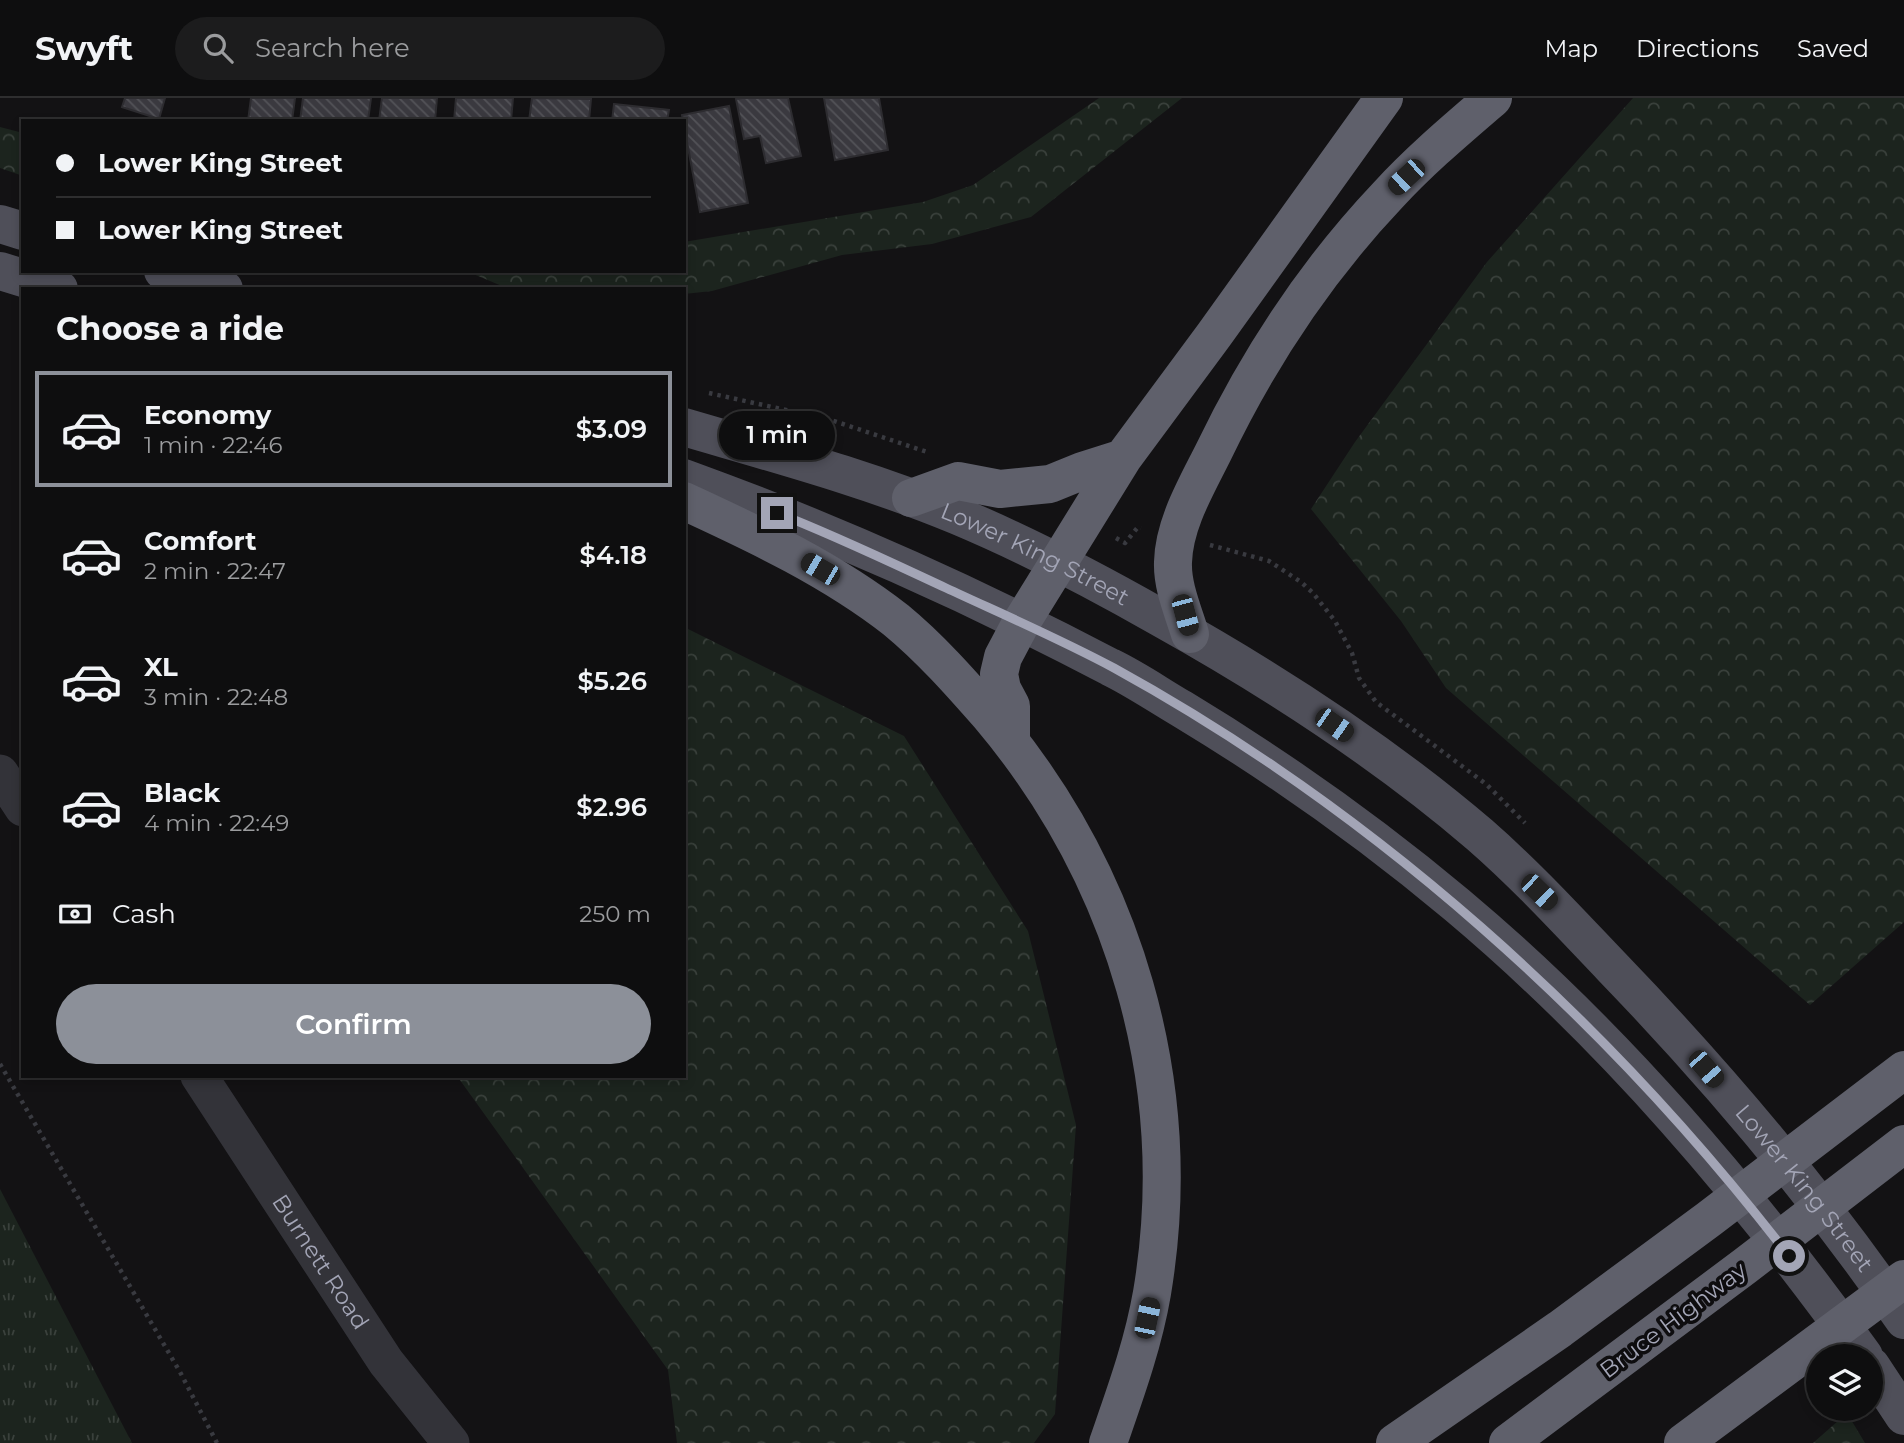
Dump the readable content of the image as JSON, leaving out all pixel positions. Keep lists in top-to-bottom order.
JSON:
{
  "streets": {
    "highway": ["Bruce Highway"],
    "main road": ["Lower King Street"],
    "street": ["Burnett Road"]
  },
  "page": {
    "header": "Swyft",
    "search": "Search here",
    "nav": ["Map", "Directions", "Saved"],
    "banner": ["Lower King Street", "Lower King Street"],
    "heading": "Choose a ride",
    "list": [
      {
        "name": "Economy",
        "note": "1 min · 22:46",
        "value": "$3.09"
      },
      {
        "name": "Comfort",
        "note": "2 min · 22:47",
        "value": "$4.18"
      },
      {
        "name": "XL",
        "note": "3 min · 22:48",
        "value": "$5.26"
      },
      {
        "name": "Black",
        "note": "4 min · 22:49",
        "value": "$2.96"
      }
    ],
    "bubble": "1 min",
    "pay": ["Cash", "250 m"],
    "buttons": "Confirm"
  }
}
